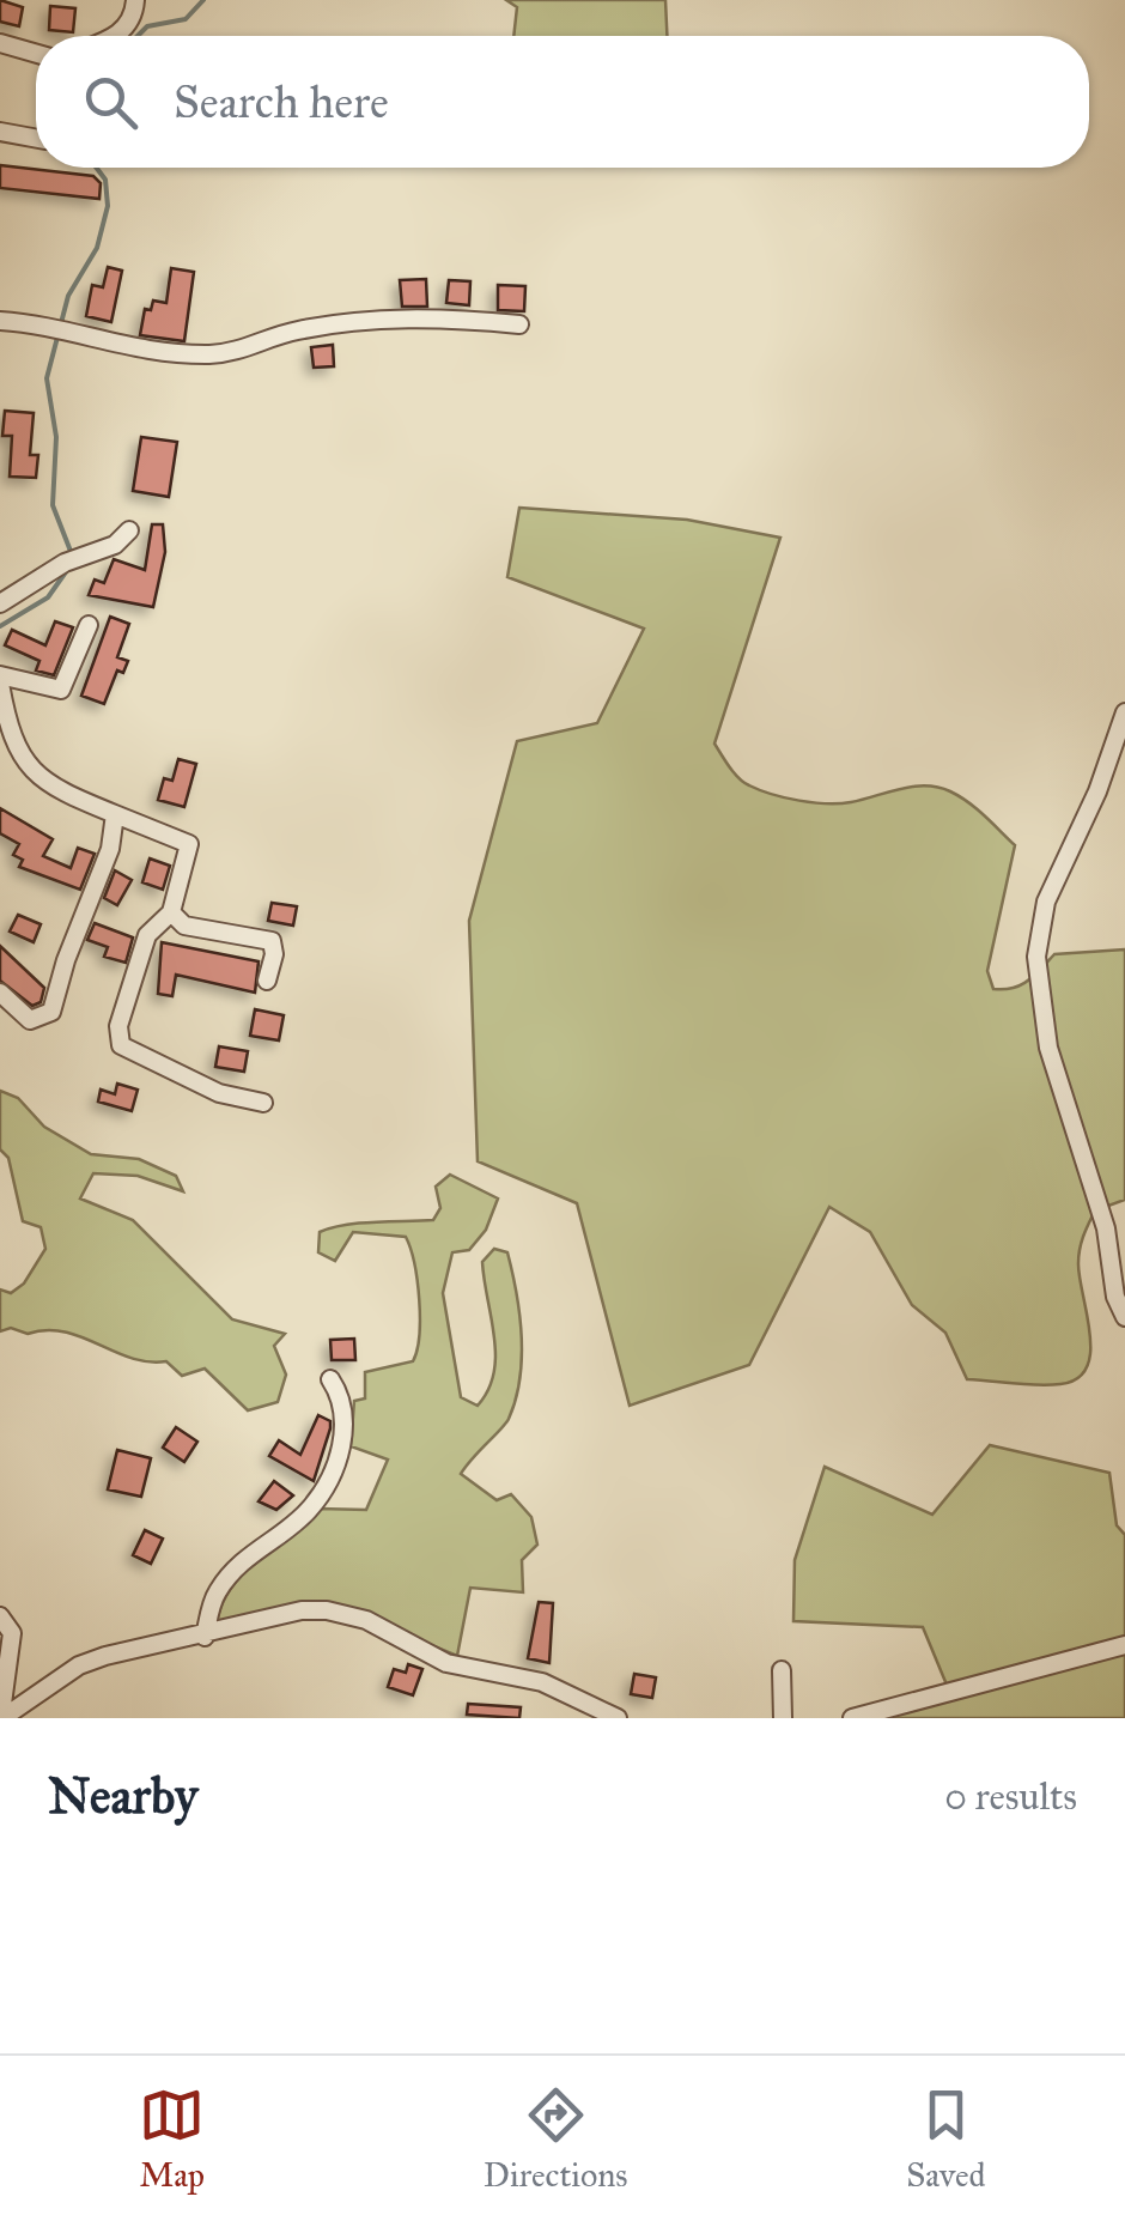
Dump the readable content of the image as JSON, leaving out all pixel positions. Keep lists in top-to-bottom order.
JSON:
{
  "page": {
    "search": "Search here",
    "heading": ["Nearby", "0 results"],
    "nav": ["Map", "Directions", "Saved"]
  }
}
